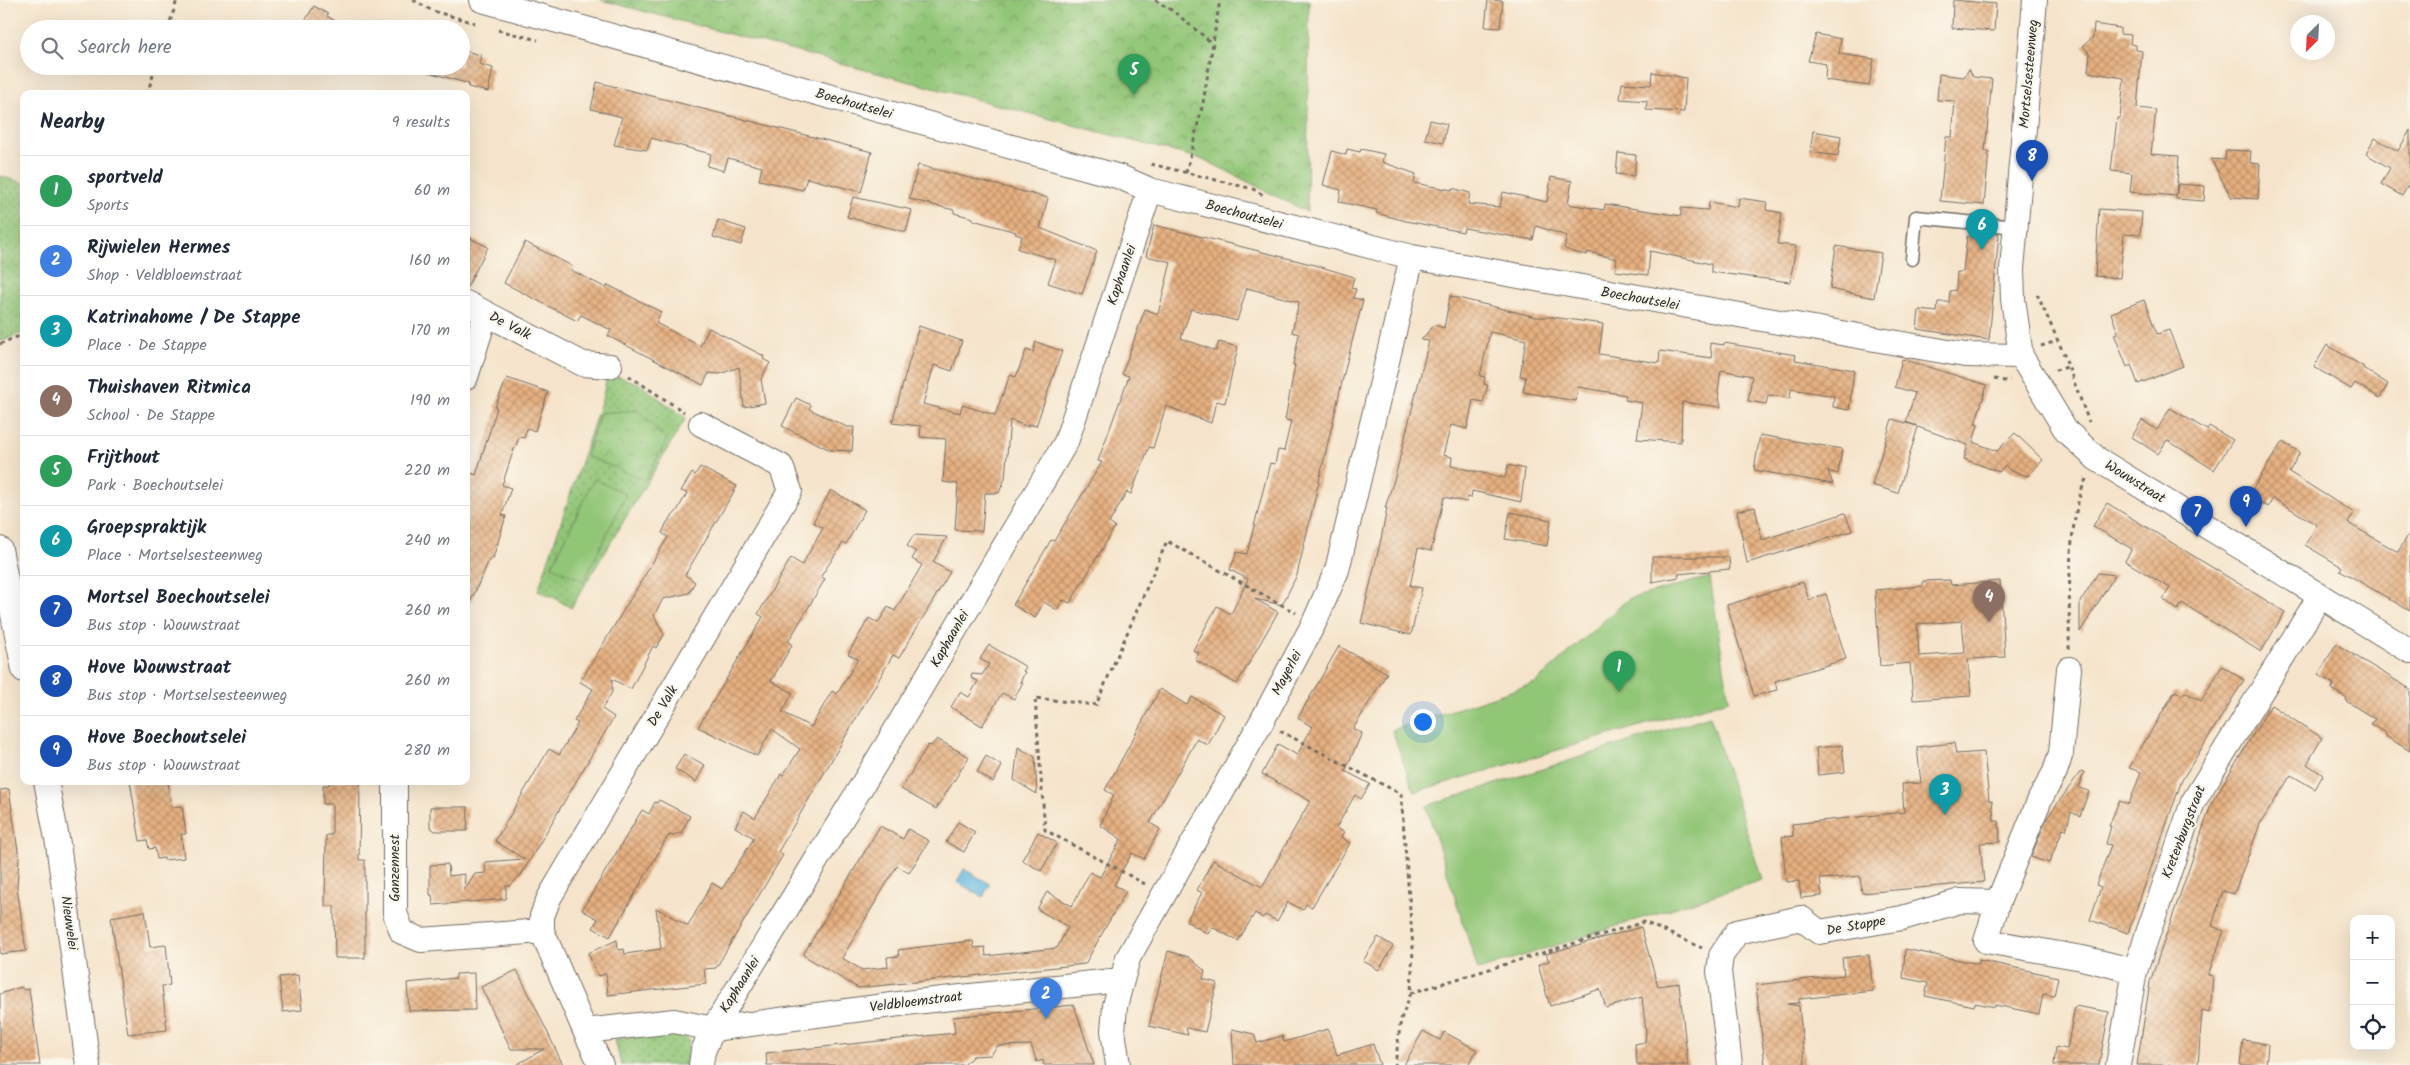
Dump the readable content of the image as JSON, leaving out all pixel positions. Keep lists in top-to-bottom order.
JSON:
{
  "streets": {
    "street": [
      "Mortselsesteenweg",
      "Boechoutselei",
      "Kaphaanlei",
      "De Valk",
      "Wouwstraat",
      "Mayerlei",
      "Kretenburgstraat",
      "Ganzennest",
      "Nieuwelei",
      "De Stappe",
      "Veldbloemstraat"
    ]
  },
  "crossings": [
    ["Mortselsesteenweg", "Boechoutselei"],
    ["Mortselsesteenweg", "Wouwstraat"],
    ["Boechoutselei", "Kaphaanlei"],
    ["Boechoutselei", "Wouwstraat"],
    ["Boechoutselei", "Mayerlei"],
    ["Kaphaanlei", "Veldbloemstraat"],
    ["De Valk", "Ganzennest"],
    ["Wouwstraat", "Kretenburgstraat"],
    ["Mayerlei", "Veldbloemstraat"]
  ],
  "north": "bottom left",
  "page": {
    "search": "Search here",
    "pins": [
      "5",
      "8",
      "6",
      "9",
      "7",
      "4",
      "1",
      "3",
      "2"
    ],
    "heading": ["Nearby", "9 results"],
    "list": [
      {
        "mark": "1",
        "name": "sportveld",
        "note": "Sports",
        "value": "60 m"
      },
      {
        "mark": "2",
        "name": "Rijwielen Hermes",
        "note": "Shop · Veldbloemstraat",
        "value": "160 m"
      },
      {
        "mark": "3",
        "name": "Katrinahome / De Stappe",
        "note": "Place · De Stappe",
        "value": "170 m"
      },
      {
        "mark": "4",
        "name": "Thuishaven Ritmica",
        "note": "School · De Stappe",
        "value": "190 m"
      },
      {
        "mark": "5",
        "name": "Frijthout",
        "note": "Park · Boechoutselei",
        "value": "220 m"
      },
      {
        "mark": "6",
        "name": "Groepspraktijk",
        "note": "Place · Mortselsesteenweg",
        "value": "240 m"
      },
      {
        "mark": "7",
        "name": "Mortsel Boechoutselei",
        "note": "Bus stop · Wouwstraat",
        "value": "260 m"
      },
      {
        "mark": "8",
        "name": "Hove Wouwstraat",
        "note": "Bus stop · Mortselsesteenweg",
        "value": "260 m"
      },
      {
        "mark": "9",
        "name": "Hove Boechoutselei",
        "note": "Bus stop · Wouwstraat",
        "value": "280 m"
      }
    ],
    "map_buttons": ["+", "−"]
  }
}
